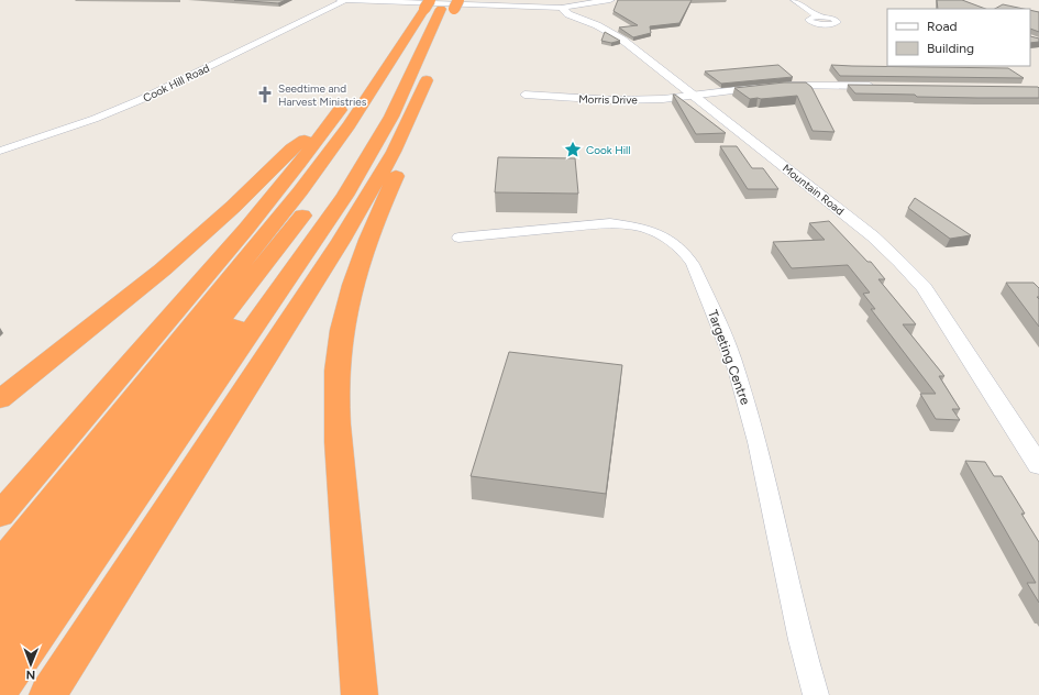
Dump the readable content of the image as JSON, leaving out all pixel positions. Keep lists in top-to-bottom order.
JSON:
{
  "streets": {
    "street": [
      "Cook Hill Road",
      "Morris Drive",
      "Mountain Road",
      "Targeting Centre"
    ]
  },
  "crossings": [
    ["Morris Drive", "Mountain Road"]
  ],
  "places": {
    "church": ["Seedtime and Harvest Ministries"],
    "place": ["Cook Hill"]
  },
  "legend": ["Road", "Building"],
  "north": "bottom"
}
